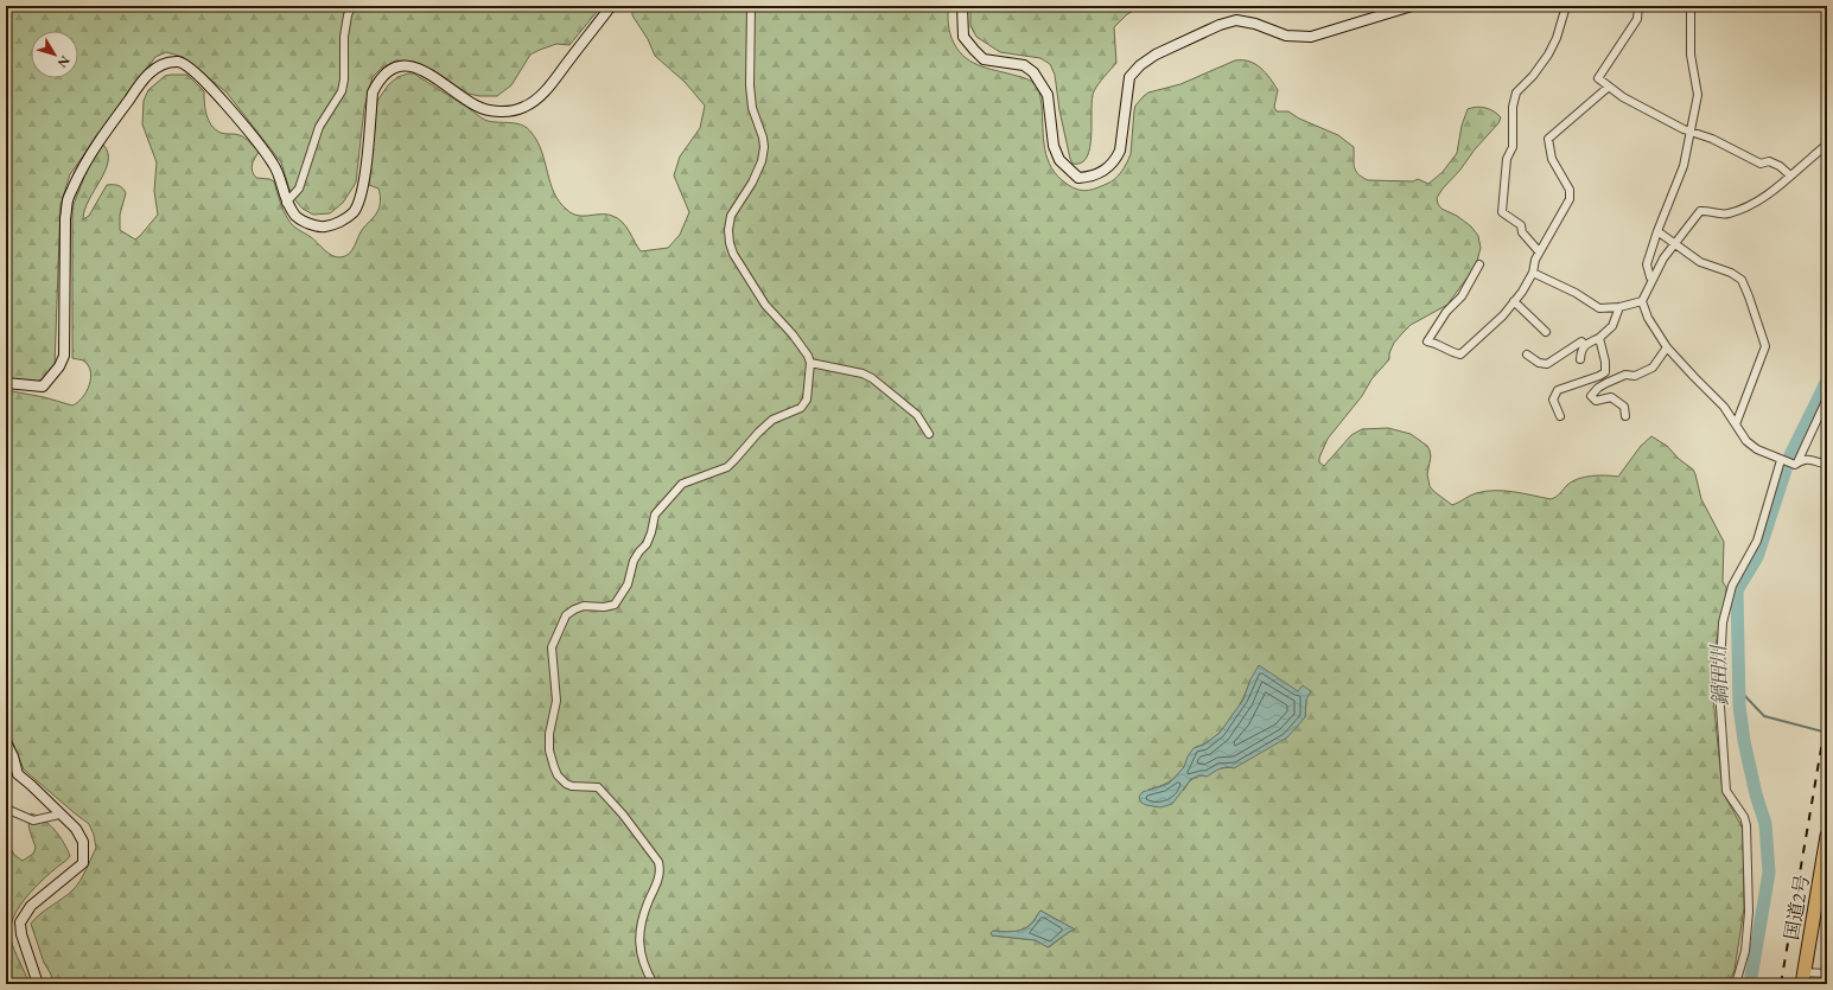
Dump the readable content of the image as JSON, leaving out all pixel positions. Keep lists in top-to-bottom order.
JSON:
{
  "streets": {
    "highway": ["国道2号"]
  },
  "water": ["鍋田川"],
  "north": "bottom right"
}
